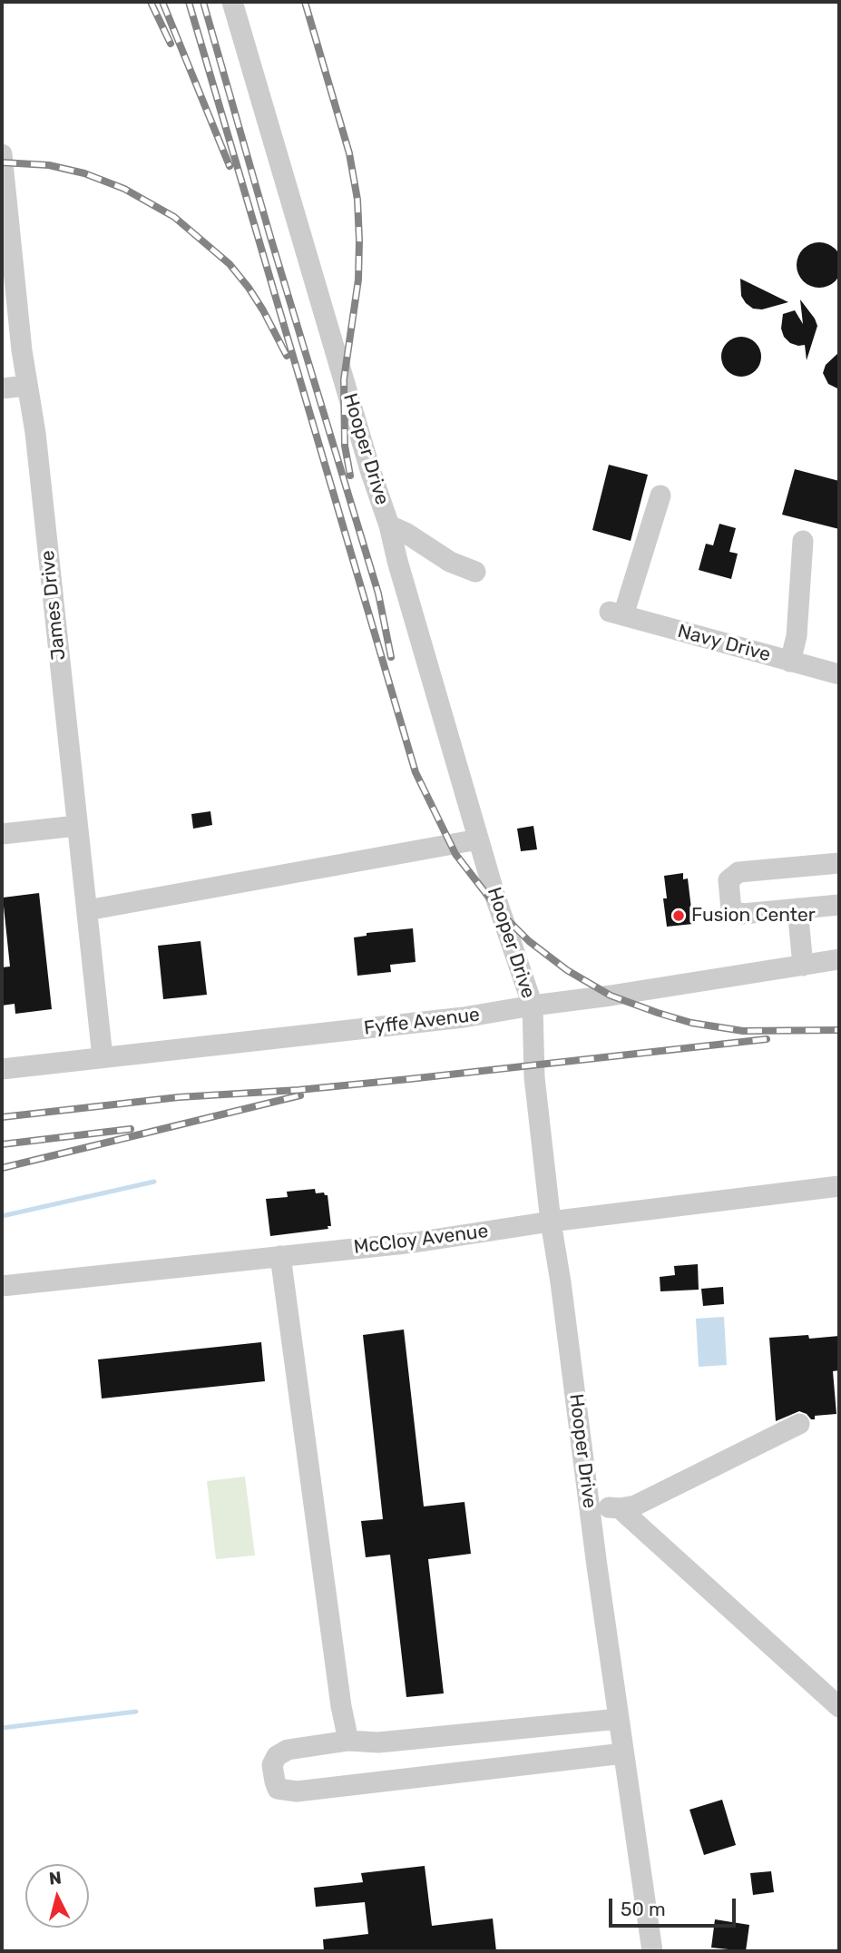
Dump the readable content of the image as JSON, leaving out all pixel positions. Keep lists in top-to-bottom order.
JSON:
{
  "streets": {
    "street": [
      "Hooper Drive",
      "James Drive",
      "Navy Drive",
      "Fyffe Avenue",
      "McCloy Avenue"
    ]
  },
  "crossings": [
    ["Hooper Drive", "Fyffe Avenue"],
    ["Hooper Drive", "McCloy Avenue"],
    ["James Drive", "Fyffe Avenue"]
  ],
  "places": ["Fusion Center"],
  "scale_bar": "50 m",
  "north": "top"
}
